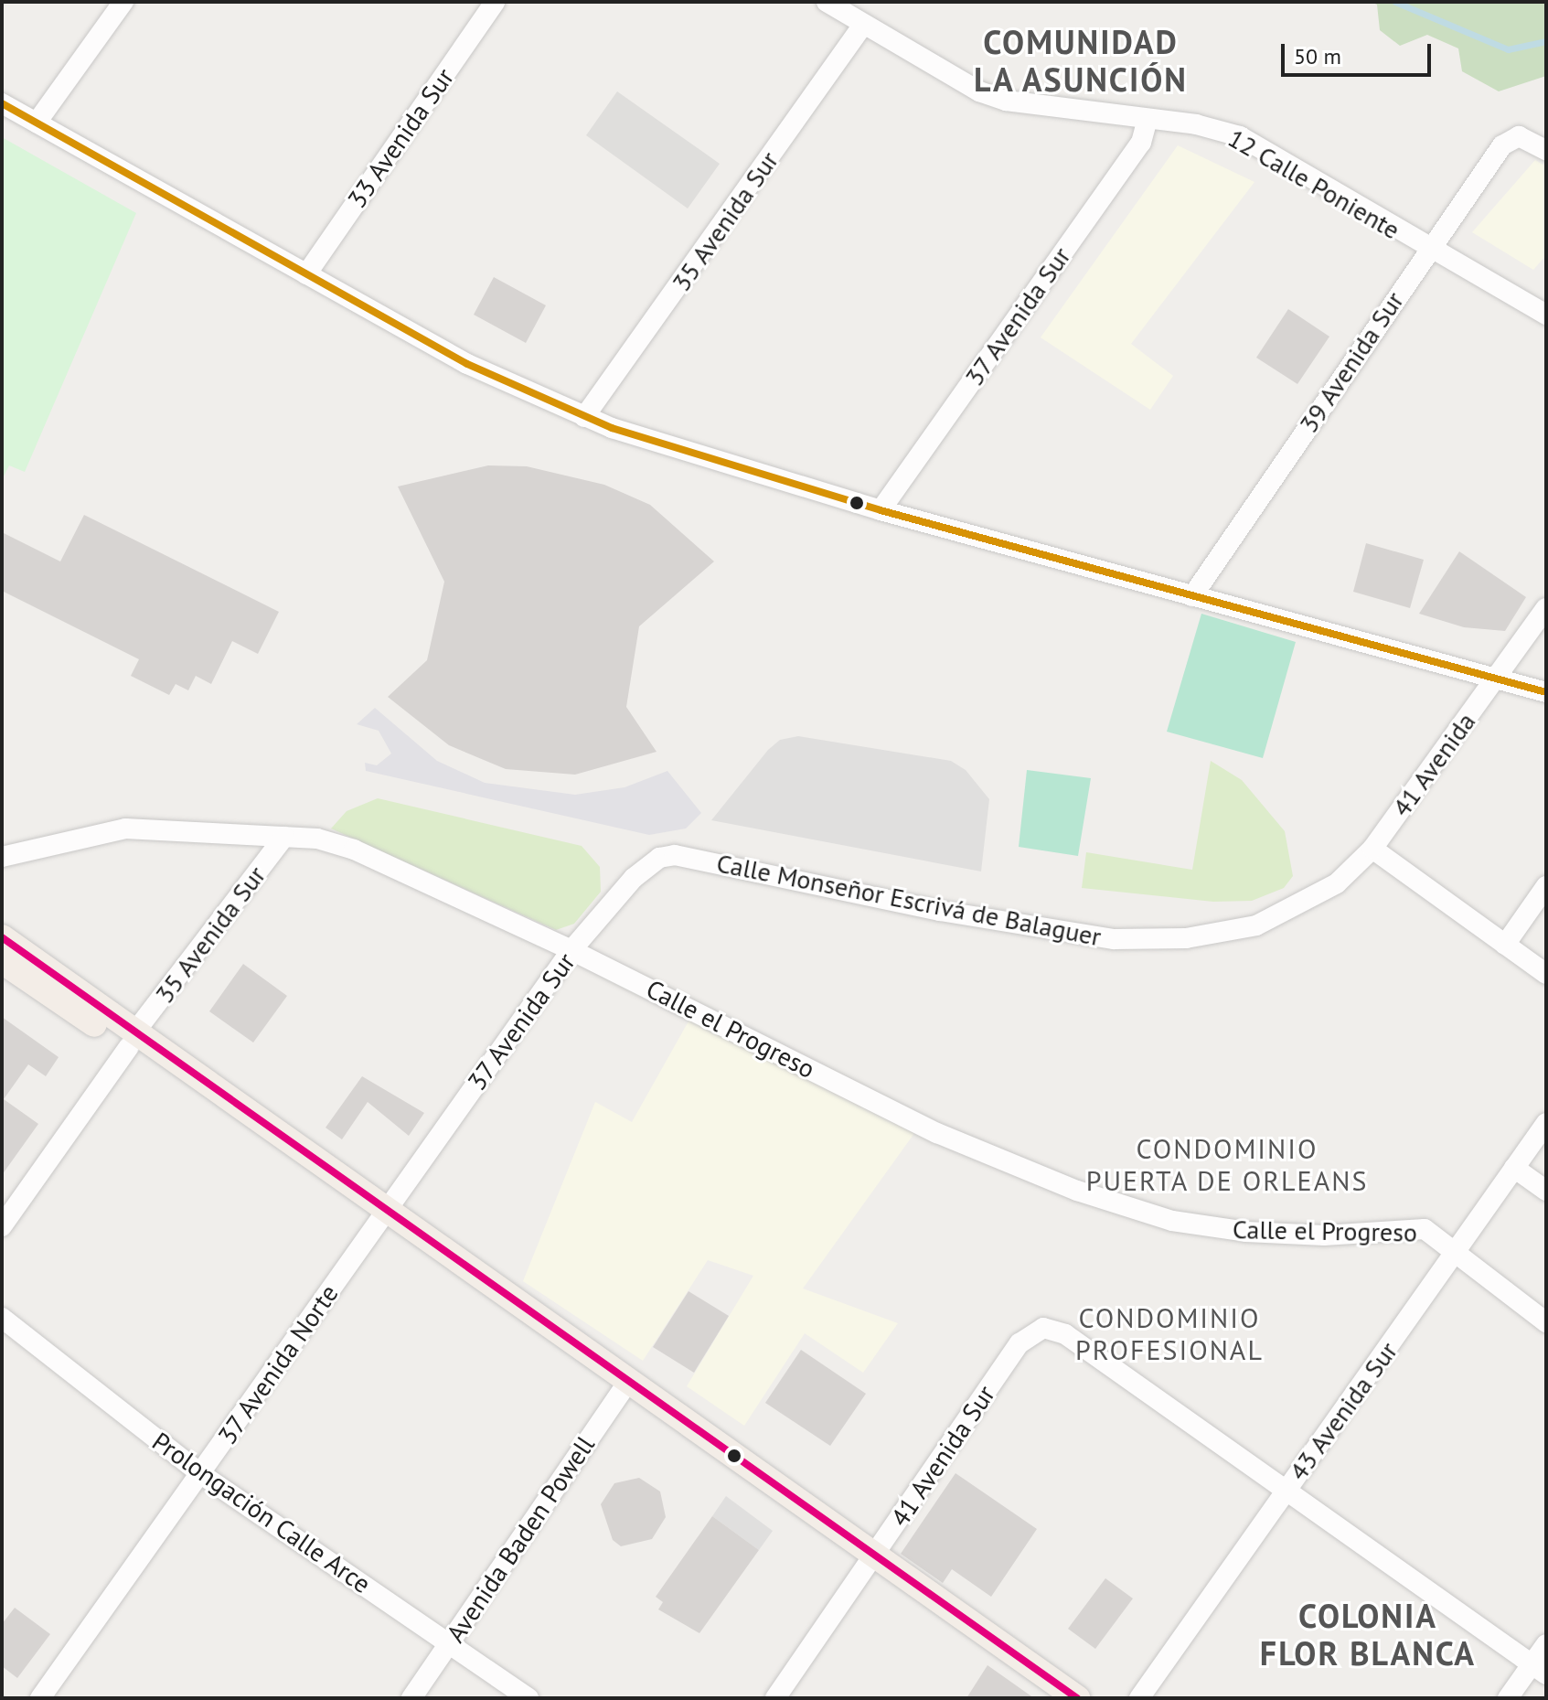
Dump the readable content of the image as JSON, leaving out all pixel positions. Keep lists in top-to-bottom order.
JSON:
{
  "streets": {
    "street": [
      "33 Avenida Sur",
      "12 Calle Poniente",
      "35 Avenida Sur",
      "37 Avenida Sur",
      "39 Avenida Sur",
      "41 Avenida",
      "Calle Monseñor Escrivá de Balaguer",
      "Calle el Progreso",
      "37 Avenida Norte",
      "43 Avenida Sur",
      "41 Avenida Sur",
      "Prolongación Calle Arce",
      "Avenida Baden Powell"
    ]
  },
  "crossings": [
    ["12 Calle Poniente", "35 Avenida Sur"],
    ["12 Calle Poniente", "37 Avenida Sur"],
    ["12 Calle Poniente", "39 Avenida Sur"],
    ["35 Avenida Sur", "Calle el Progreso"],
    ["37 Avenida Sur", "Calle Monseñor Escrivá de Balaguer"],
    ["37 Avenida Sur", "Calle el Progreso"],
    ["37 Avenida Sur", "37 Avenida Norte"],
    ["41 Avenida", "Calle Monseñor Escrivá de Balaguer"],
    ["Calle el Progreso", "43 Avenida Sur"],
    ["37 Avenida Norte", "Prolongación Calle Arce"],
    ["43 Avenida Sur", "41 Avenida Sur"],
    ["Prolongación Calle Arce", "Avenida Baden Powell"]
  ],
  "districts": [
    "COMUNIDAD LA ASUNCIÓN",
    "CONDOMINIO PUERTA DE ORLEANS",
    "CONDOMINIO PROFESIONAL",
    "COLONIA FLOR BLANCA"
  ],
  "scale_bar": "50 m"
}
